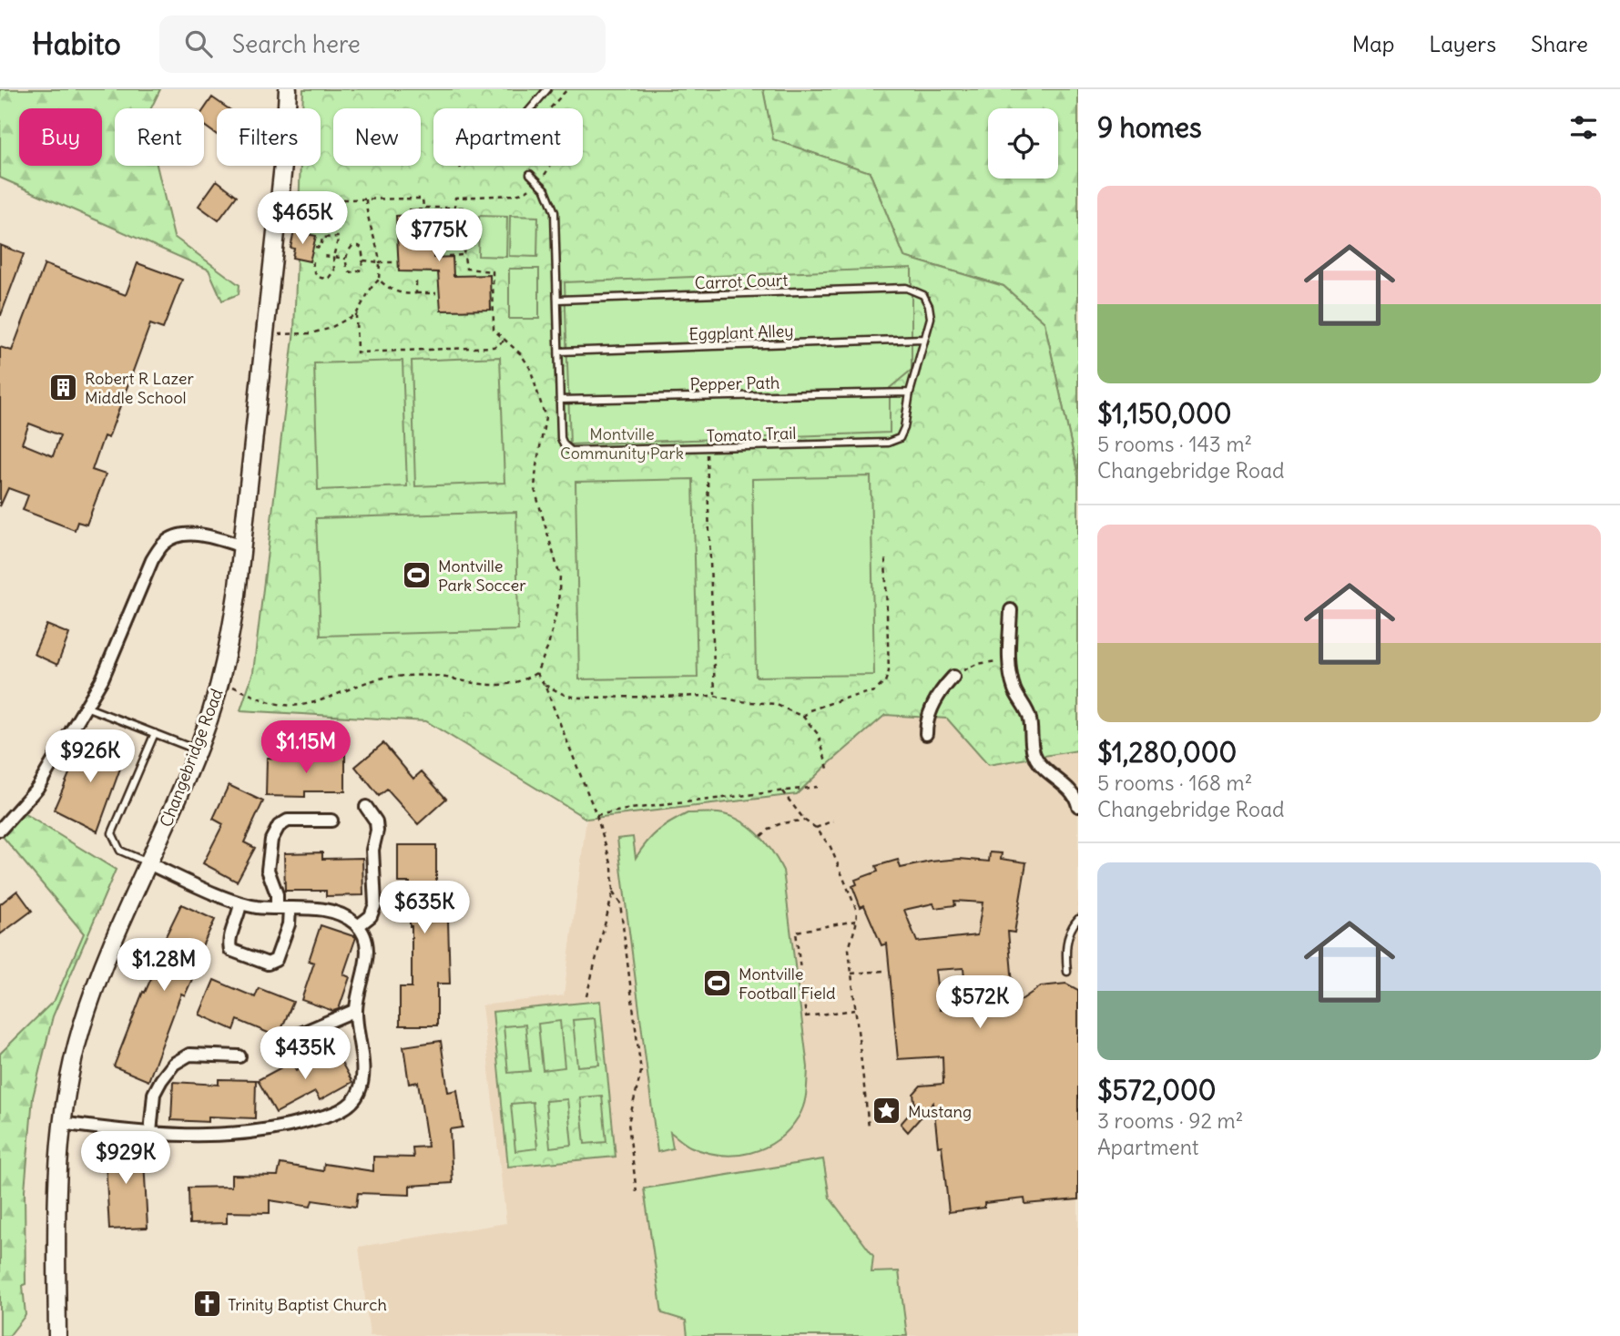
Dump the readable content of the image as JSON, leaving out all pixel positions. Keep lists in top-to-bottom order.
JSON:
{
  "streets": {
    "main road": ["Changebridge Road"],
    "lane": [
      "Carrot Court",
      "Eggplant Alley",
      "Pepper Path",
      "Tomato Trail"
    ]
  },
  "crossings": [
    ["Carrot Court", "Eggplant Alley"],
    ["Pepper Path", "Tomato Trail"]
  ],
  "parks": ["Montville Community Park"],
  "places": {
    "building": ["Robert R Lazer Middle School"],
    "sports": ["Montville Park Soccer", "Montville Football Field"],
    "place": ["Mustang"],
    "church": ["Trinity Baptist Church"]
  },
  "page": {
    "header": "Habito",
    "search": "Search here",
    "nav": ["Map", "Layers", "Share"],
    "heading": "9 homes",
    "chip": [
      "Buy",
      "Rent",
      "Filters",
      "New",
      "Apartment"
    ],
    "list": [
      {
        "name": "$1,150,000",
        "note": "5 rooms · 143 m² · Changebridge Road"
      },
      {
        "name": "$1,280,000",
        "note": "5 rooms · 168 m² · Changebridge Road"
      },
      {
        "name": "$572,000",
        "note": "3 rooms · 92 m² · Apartment"
      }
    ],
    "price": [
      "$465K",
      "$775K",
      "$1.15M",
      "$926K",
      "$635K",
      "$1.28M",
      "$572K",
      "$435K",
      "$929K"
    ]
  }
}
